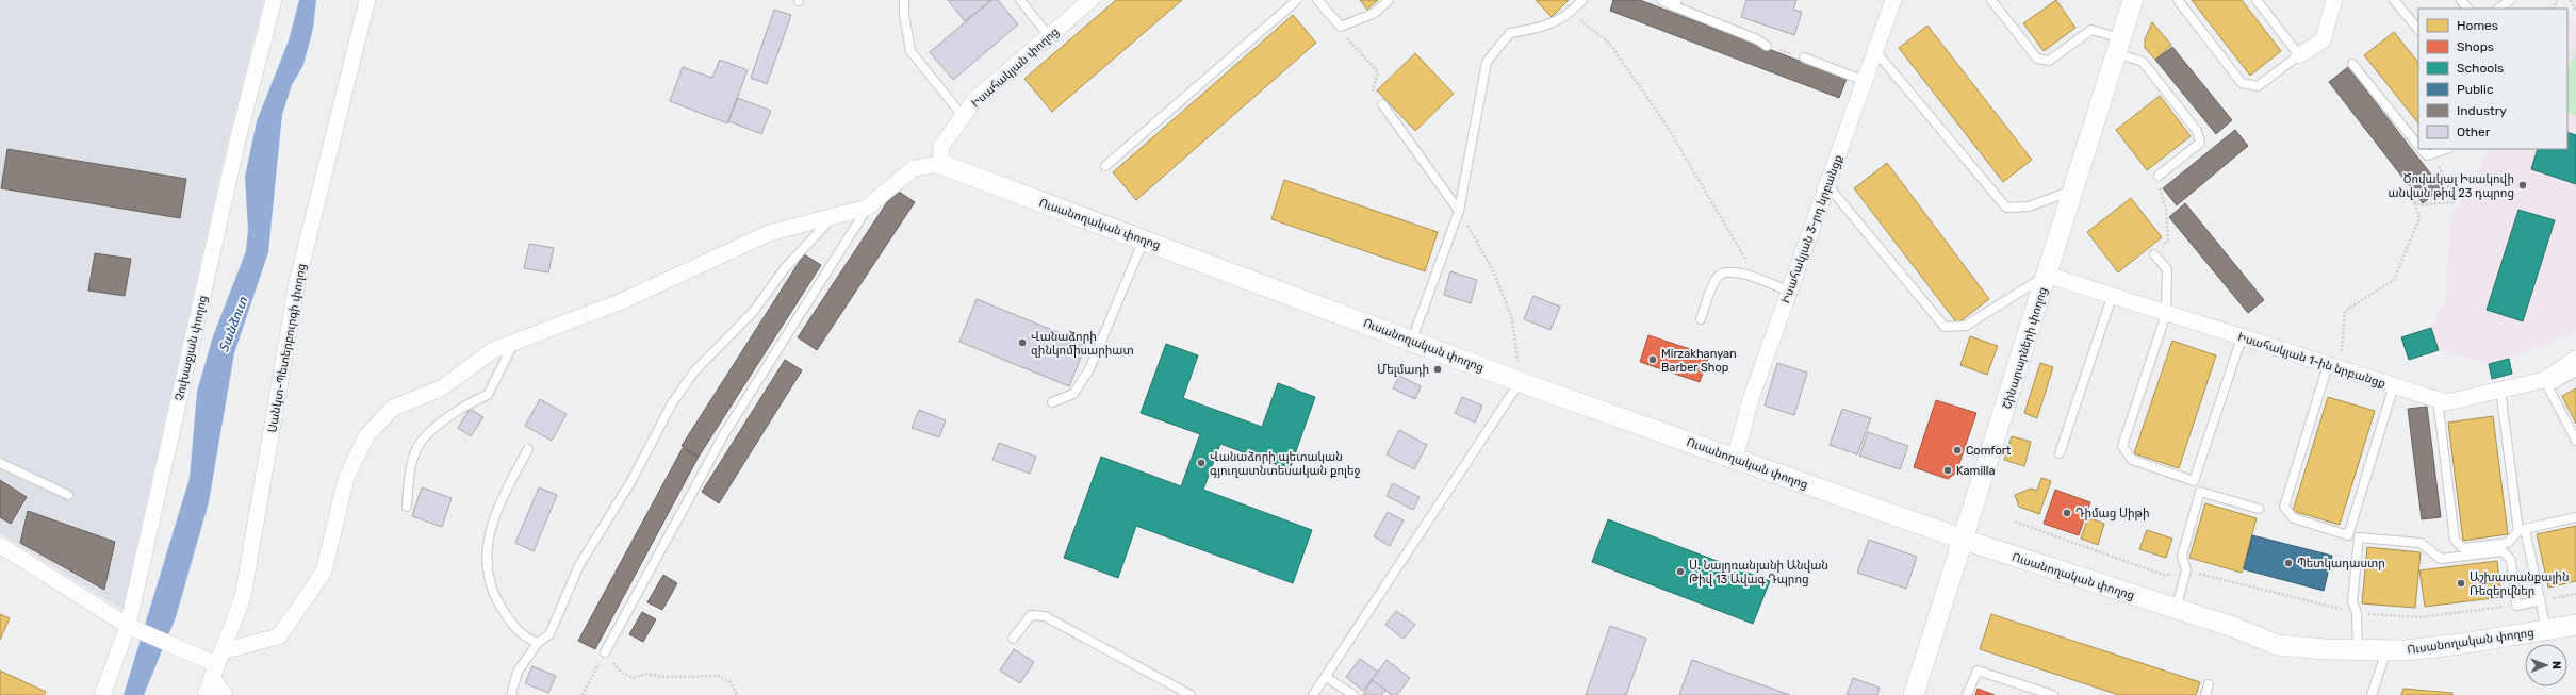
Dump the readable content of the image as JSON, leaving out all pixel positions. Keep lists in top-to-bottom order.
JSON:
{
  "streets": {
    "street": [
      "Իսահակյան փողոց",
      "Ուսանողական փողոց",
      "Իսահակյան 3-րդ նրբանցք",
      "Չուխաջյան փողոց",
      "Սանկտ-Պետերբուրգի փողոց",
      "Շինարարների փողոց",
      "Իսահակյան 1-ին նրբանցք"
    ]
  },
  "crossings": [
    ["Իսահակյան փողոց", "Ուսանողական փողոց"],
    ["Ուսանողական փողոց", "Իսահակյան 3-րդ նրբանցք"],
    ["Ուսանողական փողոց", "Շինարարների փողոց"],
    ["Շինարարների փողոց", "Իսահակյան 1-ին նրբանցք"]
  ],
  "water": ["Տանձուտ"],
  "places": [
    "Ծովակալ Իսակովի անվան թիվ 23 դպրոց",
    "Վանաձորի զինկոմիսարիատ",
    "Mirzakhanyan Barber Shop",
    "Մելմադի",
    "Comfort",
    "Վանաձորի պետական գյուղատնտեսական քոլեջ",
    "Kamilla",
    "Դիմաց Սիթի",
    "Պետկադաստր",
    "Ս. Նալղռանյանի Անվան Թիվ 13 Ավագ Դպրոց",
    "Աշխատանքային Ռեզերվներ"
  ],
  "legend": [
    "Homes",
    "Shops",
    "Schools",
    "Public",
    "Industry",
    "Other"
  ],
  "north": "right"
}
